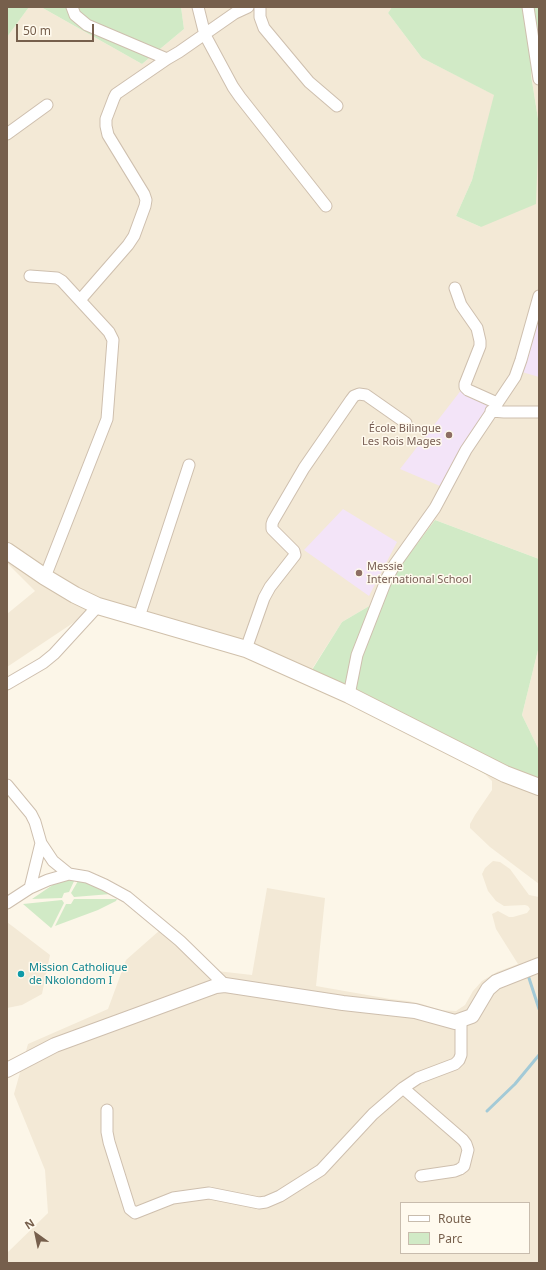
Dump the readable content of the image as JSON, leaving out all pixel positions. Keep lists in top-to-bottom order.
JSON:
{
  "places": ["École Bilingue Les Rois Mages", "Messie International School", "Mission Catholique de Nkolondom I"],
  "legend": ["Route", "Parc"],
  "scale_bar": "50 m",
  "north": "top left"
}
